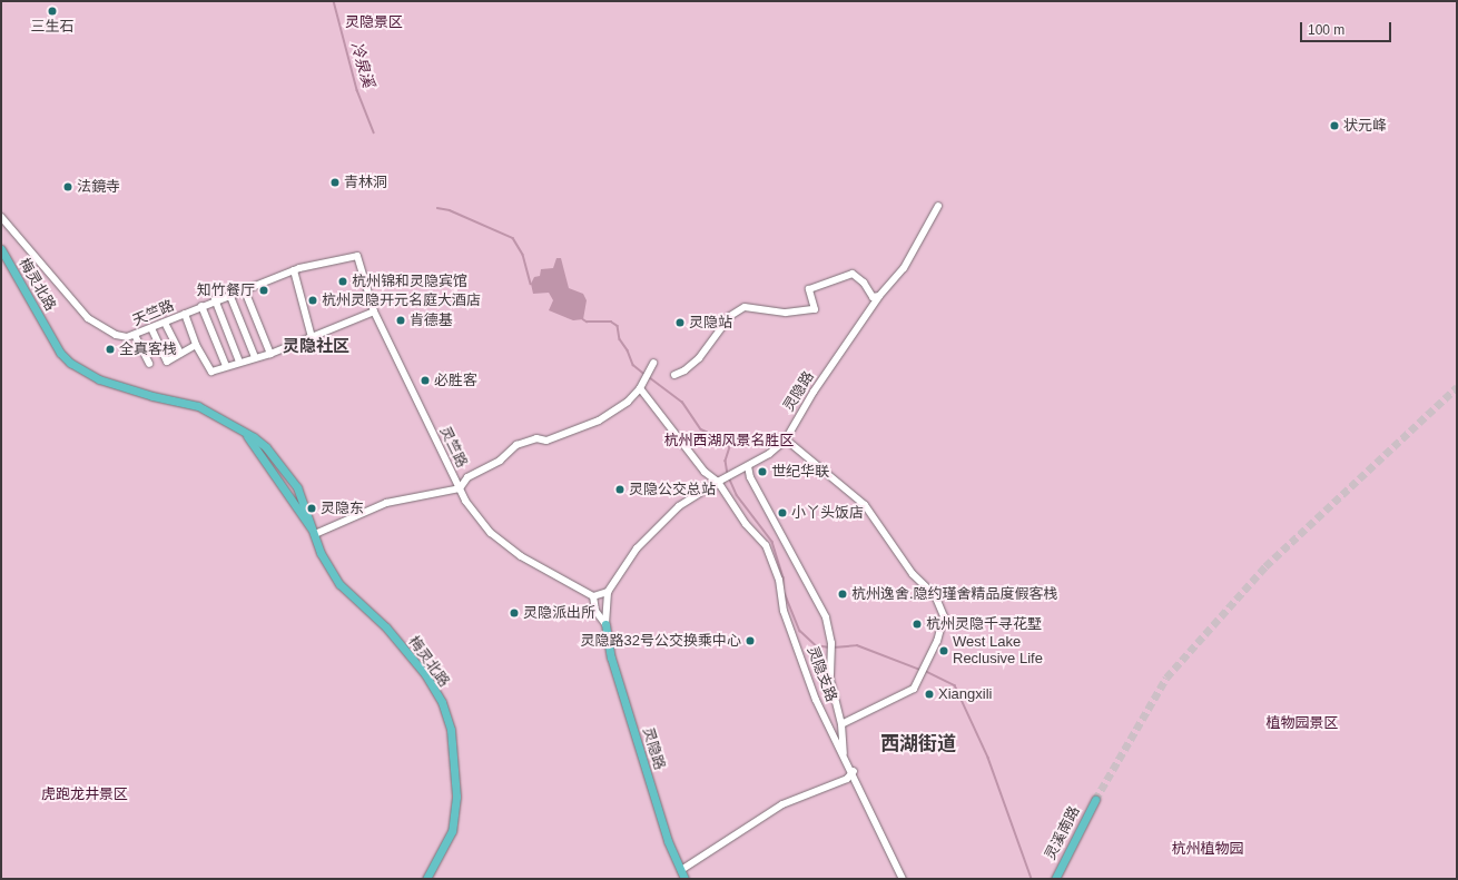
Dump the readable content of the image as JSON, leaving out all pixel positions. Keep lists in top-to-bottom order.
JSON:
{
  "streets": {
    "main road": ["梅灵北路", "灵隐路", "灵溪南路"],
    "street": ["天竺路", "灵竺路", "灵隐支路"]
  },
  "crossings": [
    ["天竺路", "灵竺路"],
    ["灵隐路", "灵隐支路"]
  ],
  "districts": ["灵隐社区", "西湖街道"],
  "water": ["冷泉溪"],
  "parks": [
    "灵隐景区",
    "杭州西湖风景名胜区",
    "植物园景区",
    "虎跑龙井景区",
    "杭州植物园"
  ],
  "places": [
    "三生石",
    "状元峰",
    "青林洞",
    "法鏡寺",
    "杭州锦和灵隐宾馆",
    "知竹餐厅",
    "杭州灵隐开元名庭大酒店",
    "肯德基",
    "灵隐站",
    "全真客栈",
    "必胜客",
    "世纪华联",
    "灵隐公交总站",
    "灵隐东",
    "小丫头饭店",
    "杭州逸舍.隐约瑾舍精品度假客栈",
    "灵隐派出所",
    "杭州灵隐千寻花墅",
    "灵隐路32号公交换乘中心",
    "West Lake Reclusive Life",
    "Xiangxili"
  ],
  "scale_bar": "100 m"
}
